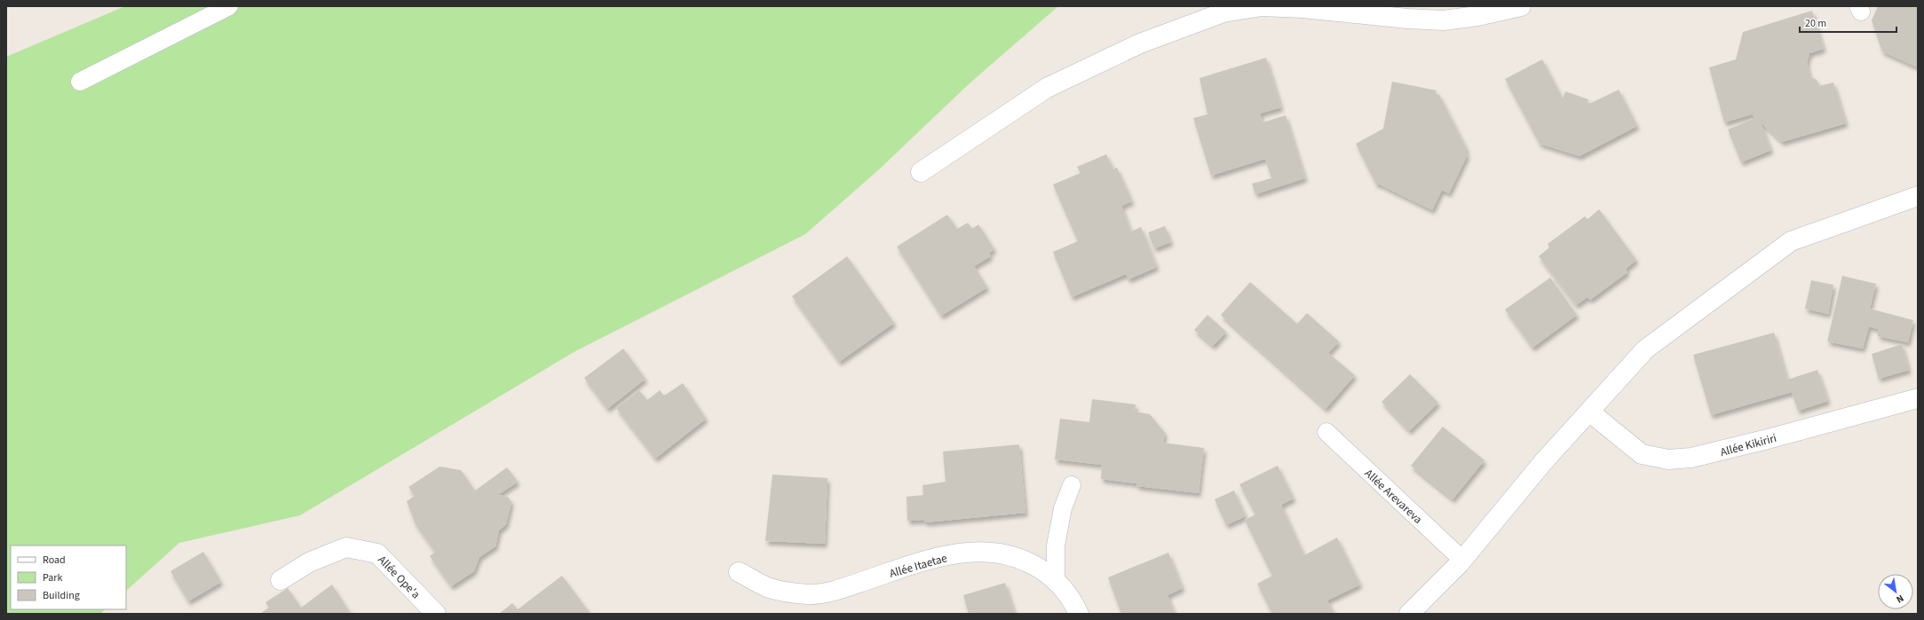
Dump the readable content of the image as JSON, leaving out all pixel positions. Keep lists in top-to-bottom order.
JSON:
{
  "streets": {
    "street": ["Allée Kikiriri", "Allée Itaetae", "Allée Ope'a"],
    "lane": ["Allée Arevareva"]
  },
  "legend": ["Road", "Park", "Building"],
  "scale_bar": "20 m",
  "north": "bottom right"
}
